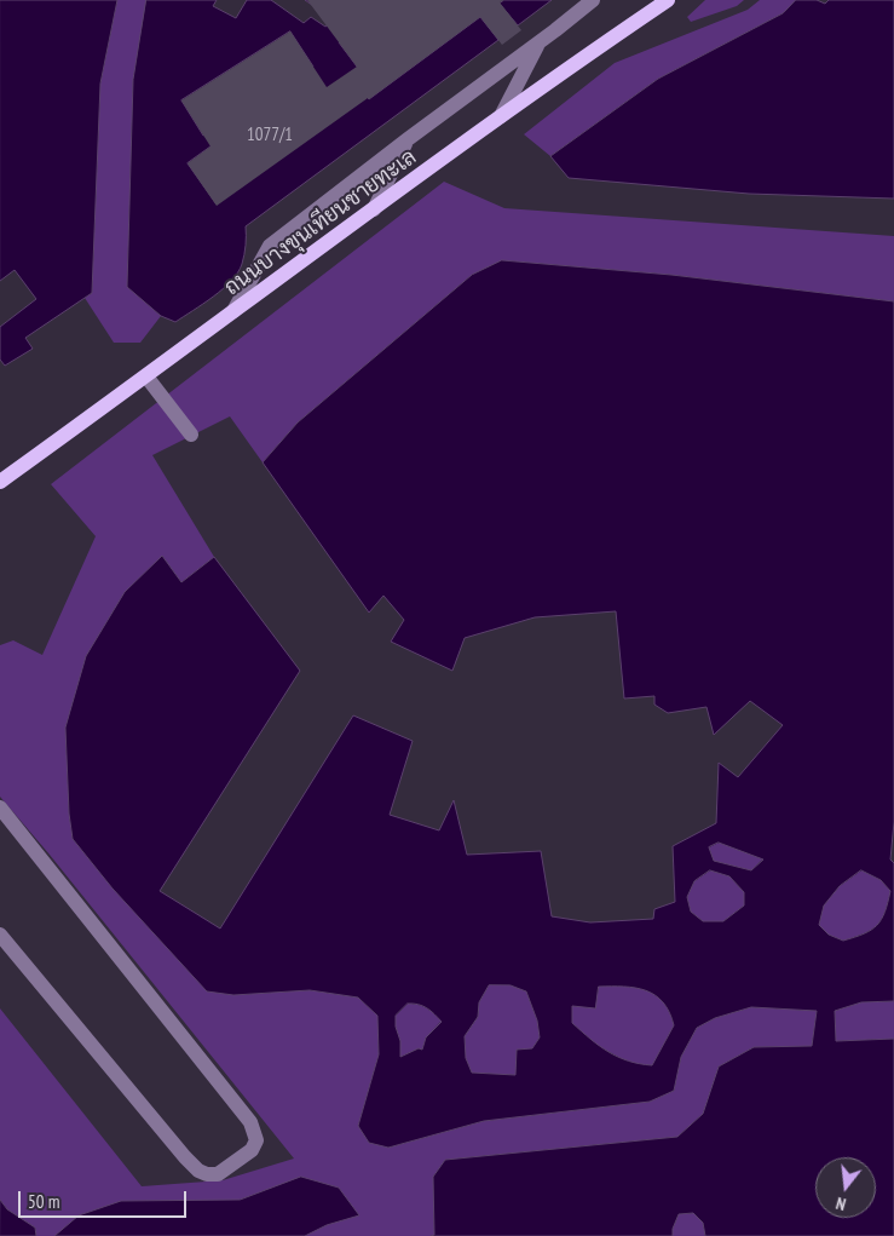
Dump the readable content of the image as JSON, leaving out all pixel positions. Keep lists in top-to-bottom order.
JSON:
{
  "streets": {
    "main road": ["ถนนบางขุนเทียนชายทะเล"]
  },
  "house_numbers": ["1077/1"],
  "scale_bar": "50 m",
  "north": "bottom"
}
